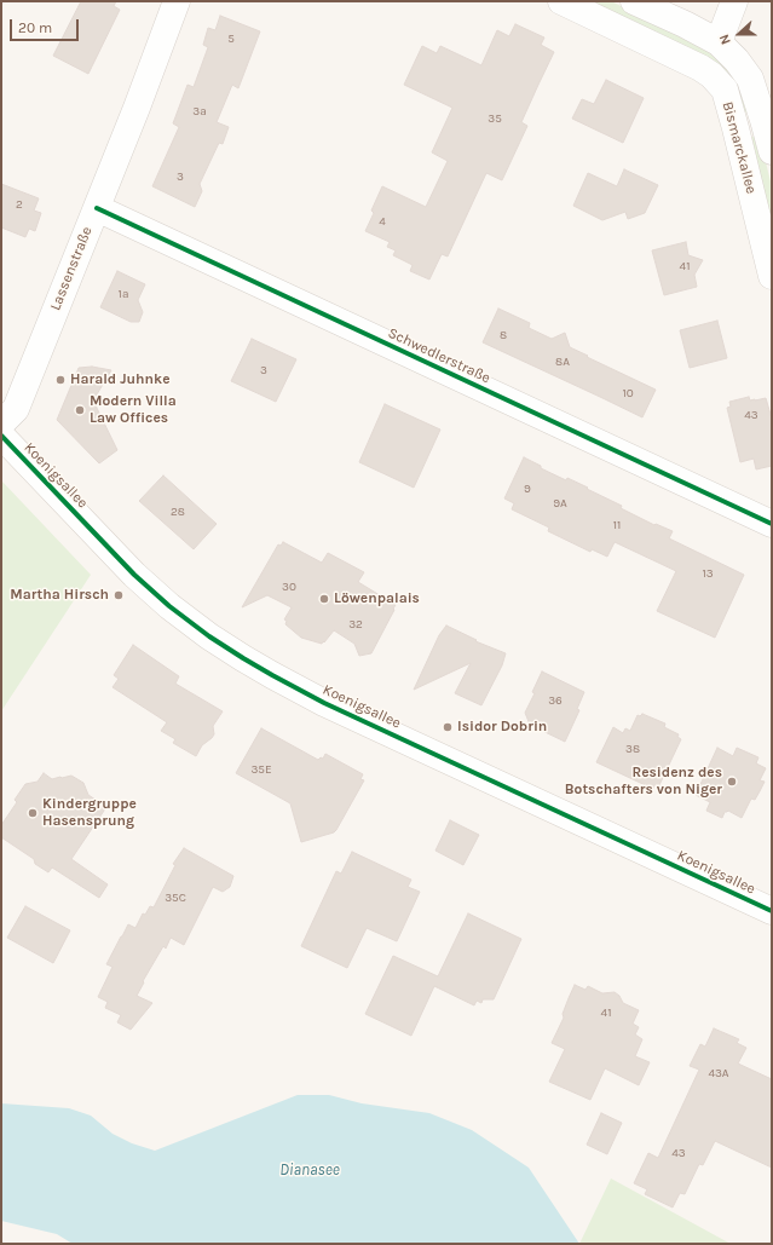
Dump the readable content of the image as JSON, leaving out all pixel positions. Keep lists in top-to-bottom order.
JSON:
{
  "streets": {
    "street": [
      "Bismarckallee",
      "Lassenstraße",
      "Schwedlerstraße",
      "Koenigsallee"
    ]
  },
  "crossings": [
    ["Lassenstraße", "Schwedlerstraße"]
  ],
  "water": ["Dianasee"],
  "places": [
    "Harald Juhnke",
    "Modern Villa Law Offices",
    "Martha Hirsch",
    "Löwenpalais",
    "Isidor Dobrin",
    "Residenz des Botschafters von Niger",
    "Kindergruppe Hasensprung"
  ],
  "house_numbers": [
    "5",
    "3a",
    "35",
    "3",
    "2",
    "4",
    "41",
    "1a",
    "8",
    "8A",
    "3",
    "10",
    "43",
    "9",
    "9A",
    "28",
    "11",
    "13",
    "30",
    "32",
    "36",
    "38",
    "35E",
    "35C",
    "41",
    "43A",
    "43"
  ],
  "scale_bar": "20 m",
  "north": "left"
}
